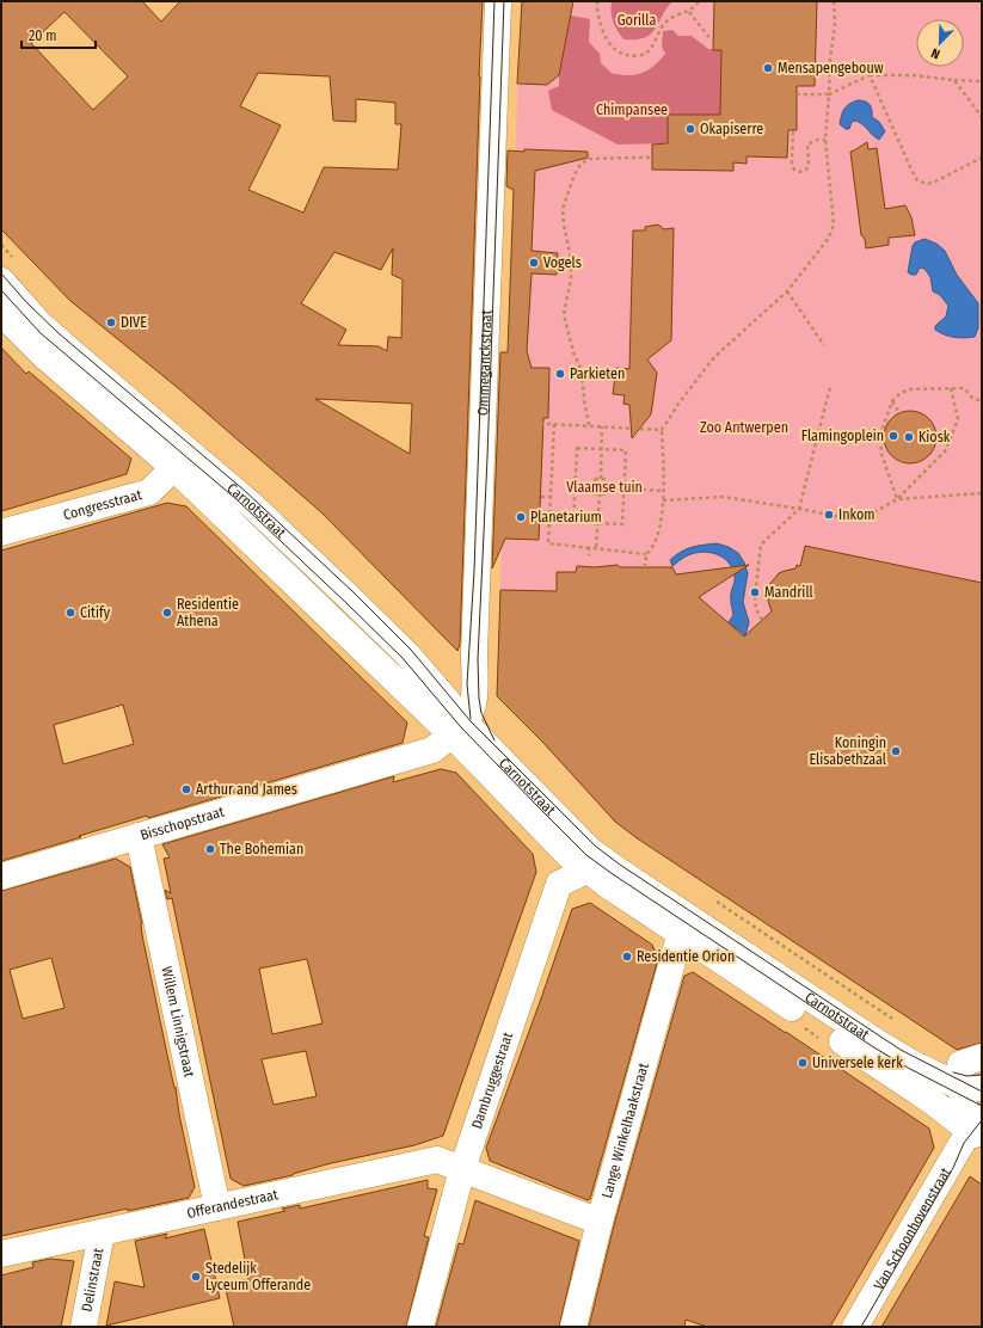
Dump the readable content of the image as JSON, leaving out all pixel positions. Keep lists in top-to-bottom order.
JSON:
{
  "streets": {
    "street": [
      "Ommeganckstraat",
      "Congresstraat",
      "Carnotstraat",
      "Bisschopstraat",
      "Willem Linnigstraat",
      "Dambruggestraat",
      "Lange Winkelhaakstraat",
      "Offerandestraat",
      "Van Schoonhovenstraat",
      "Delinstraat"
    ]
  },
  "crossings": [
    ["Ommeganckstraat", "Carnotstraat"],
    ["Ommeganckstraat", "Bisschopstraat"],
    ["Congresstraat", "Carnotstraat"],
    ["Carnotstraat", "Bisschopstraat"],
    ["Carnotstraat", "Dambruggestraat"],
    ["Carnotstraat", "Lange Winkelhaakstraat"],
    ["Carnotstraat", "Van Schoonhovenstraat"],
    ["Bisschopstraat", "Willem Linnigstraat"],
    ["Willem Linnigstraat", "Offerandestraat"],
    ["Dambruggestraat", "Offerandestraat"],
    ["Lange Winkelhaakstraat", "Offerandestraat"],
    ["Offerandestraat", "Delinstraat"]
  ],
  "parks": [
    "Gorilla",
    "Chimpansee",
    "Zoo Antwerpen",
    "Vlaamse tuin"
  ],
  "places": [
    "Mensapengebouw",
    "Okapiserre",
    "Vogels",
    "DIVE",
    "Parkieten",
    "Flamingoplein",
    "Kiosk",
    "Inkom",
    "Planetarium",
    "Mandrill",
    "Citify",
    "Residentie Athena",
    "Koningin Elisabethzaal",
    "Arthur and James",
    "The Bohemian",
    "Residentie Orion",
    "Universele kerk",
    "Stedelijk Lyceum Offerande"
  ],
  "scale_bar": "20 m",
  "north": "bottom left"
}
